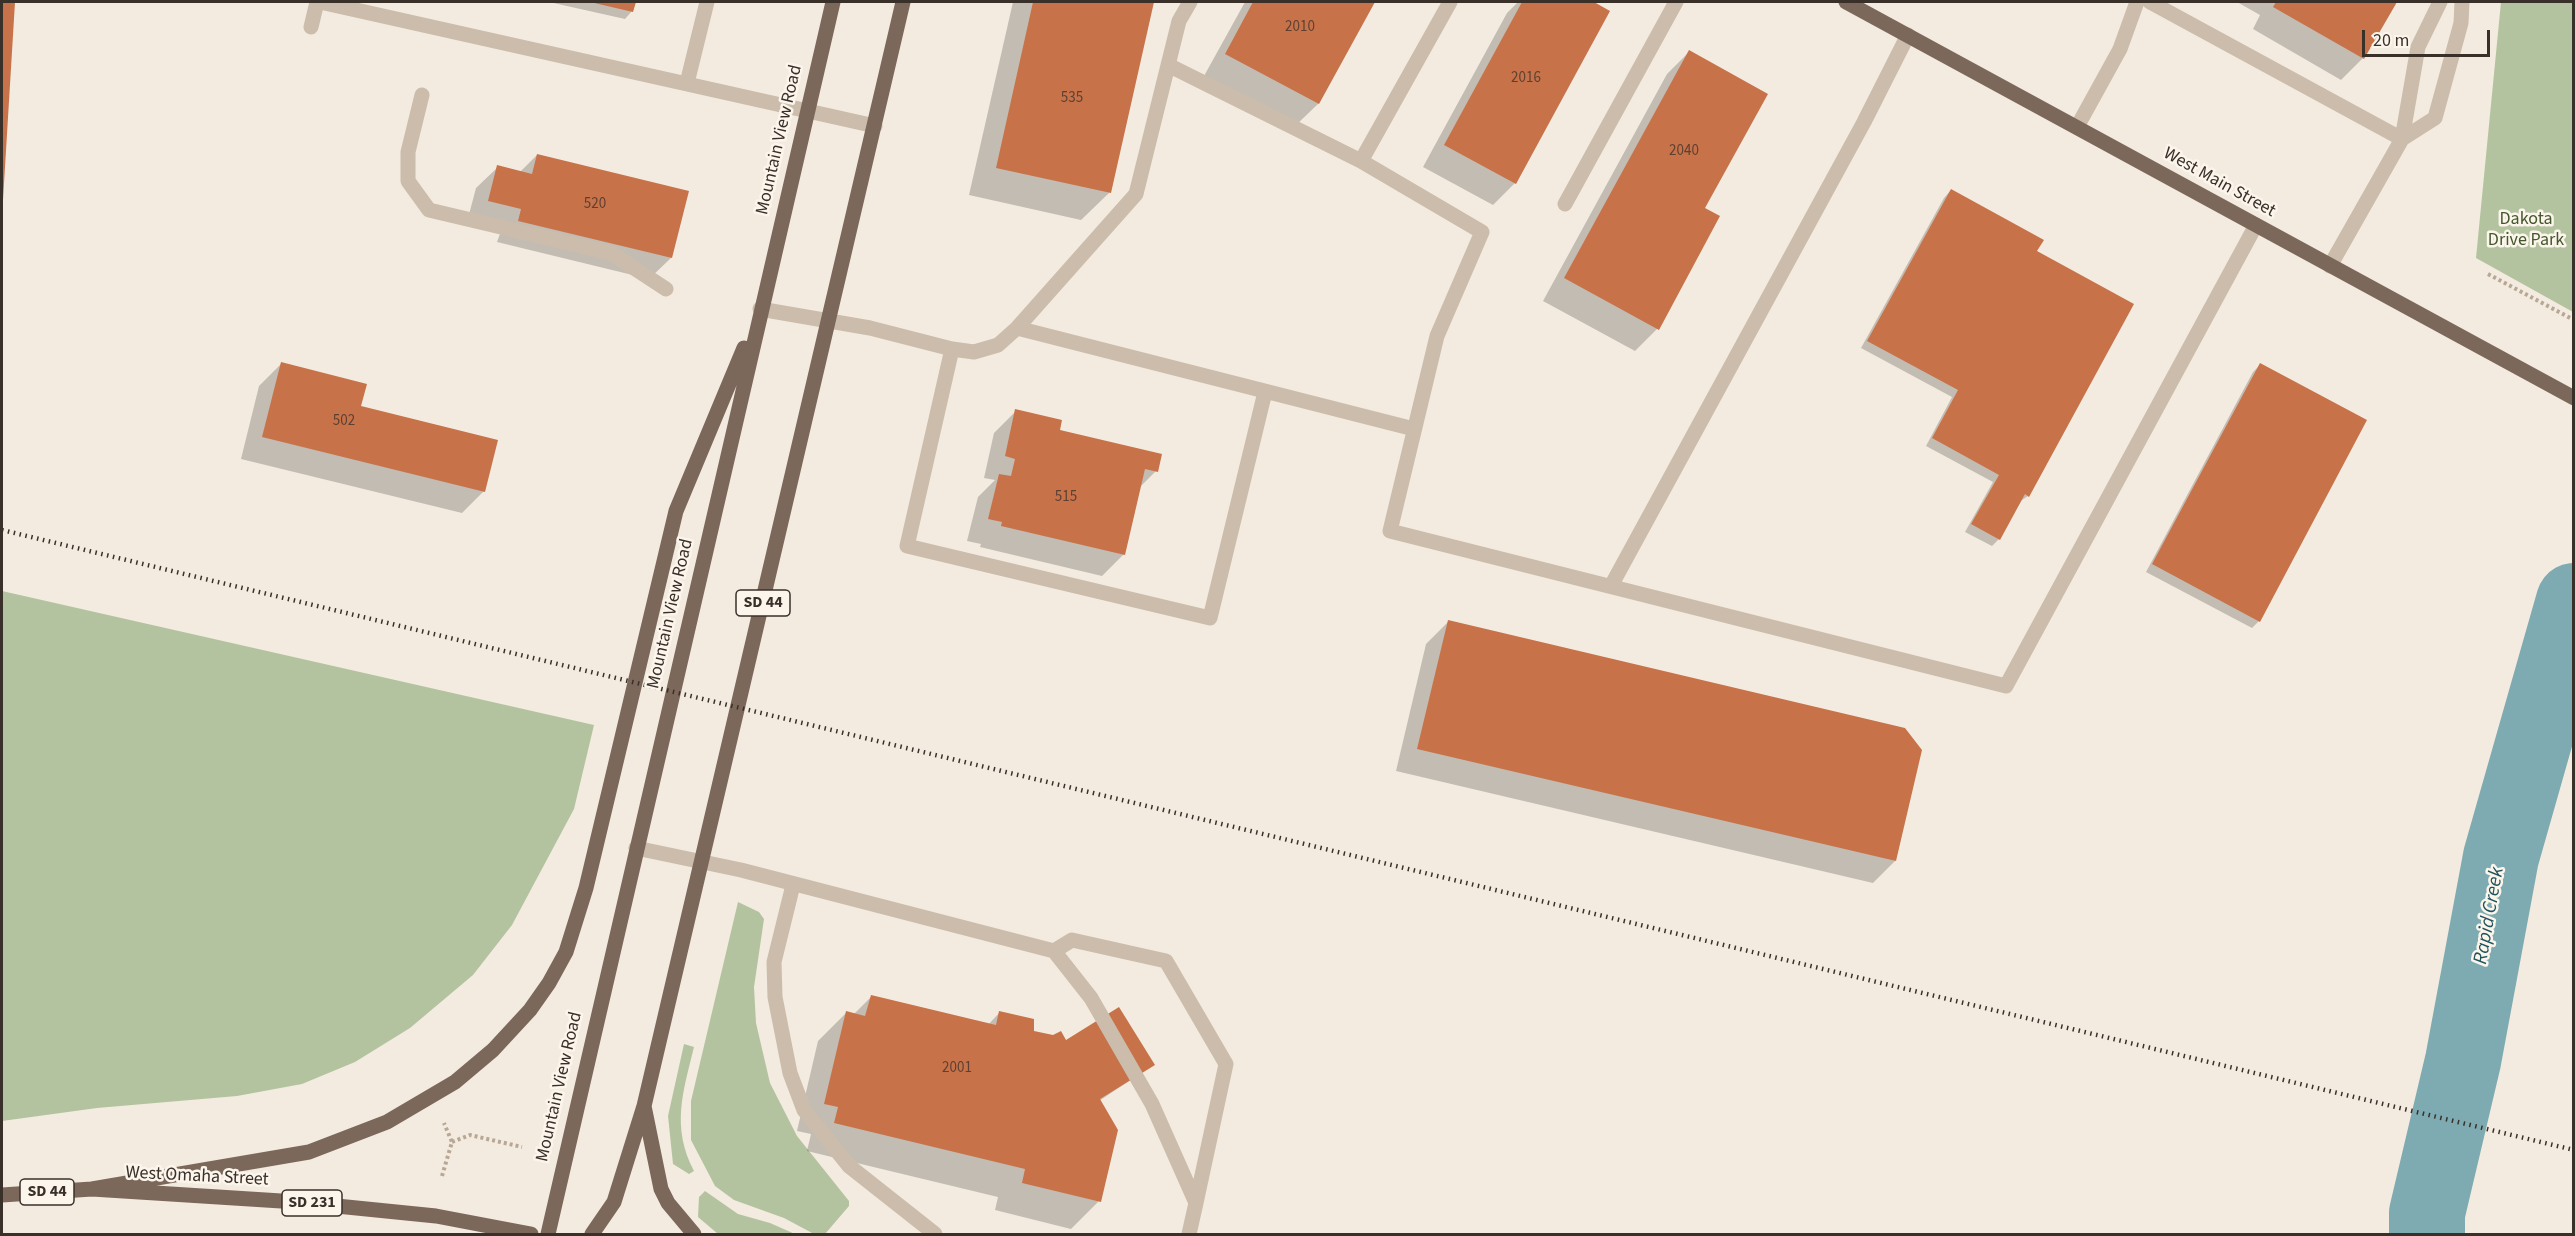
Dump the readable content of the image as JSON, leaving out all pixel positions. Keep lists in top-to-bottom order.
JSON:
{
  "streets": {
    "main road": [
      "Mountain View Road",
      "West Main Street",
      "SD 44",
      "West Omaha Street",
      "SD 231"
    ]
  },
  "crossings": [
    ["Mountain View Road", "SD 44"],
    ["SD 44", "West Omaha Street"]
  ],
  "water": ["Rapid Creek"],
  "parks": ["Dakota Drive Park"],
  "house_numbers": [
    "2010",
    "2016",
    "535",
    "2040",
    "520",
    "502",
    "515",
    "2001"
  ],
  "scale_bar": "20 m"
}
